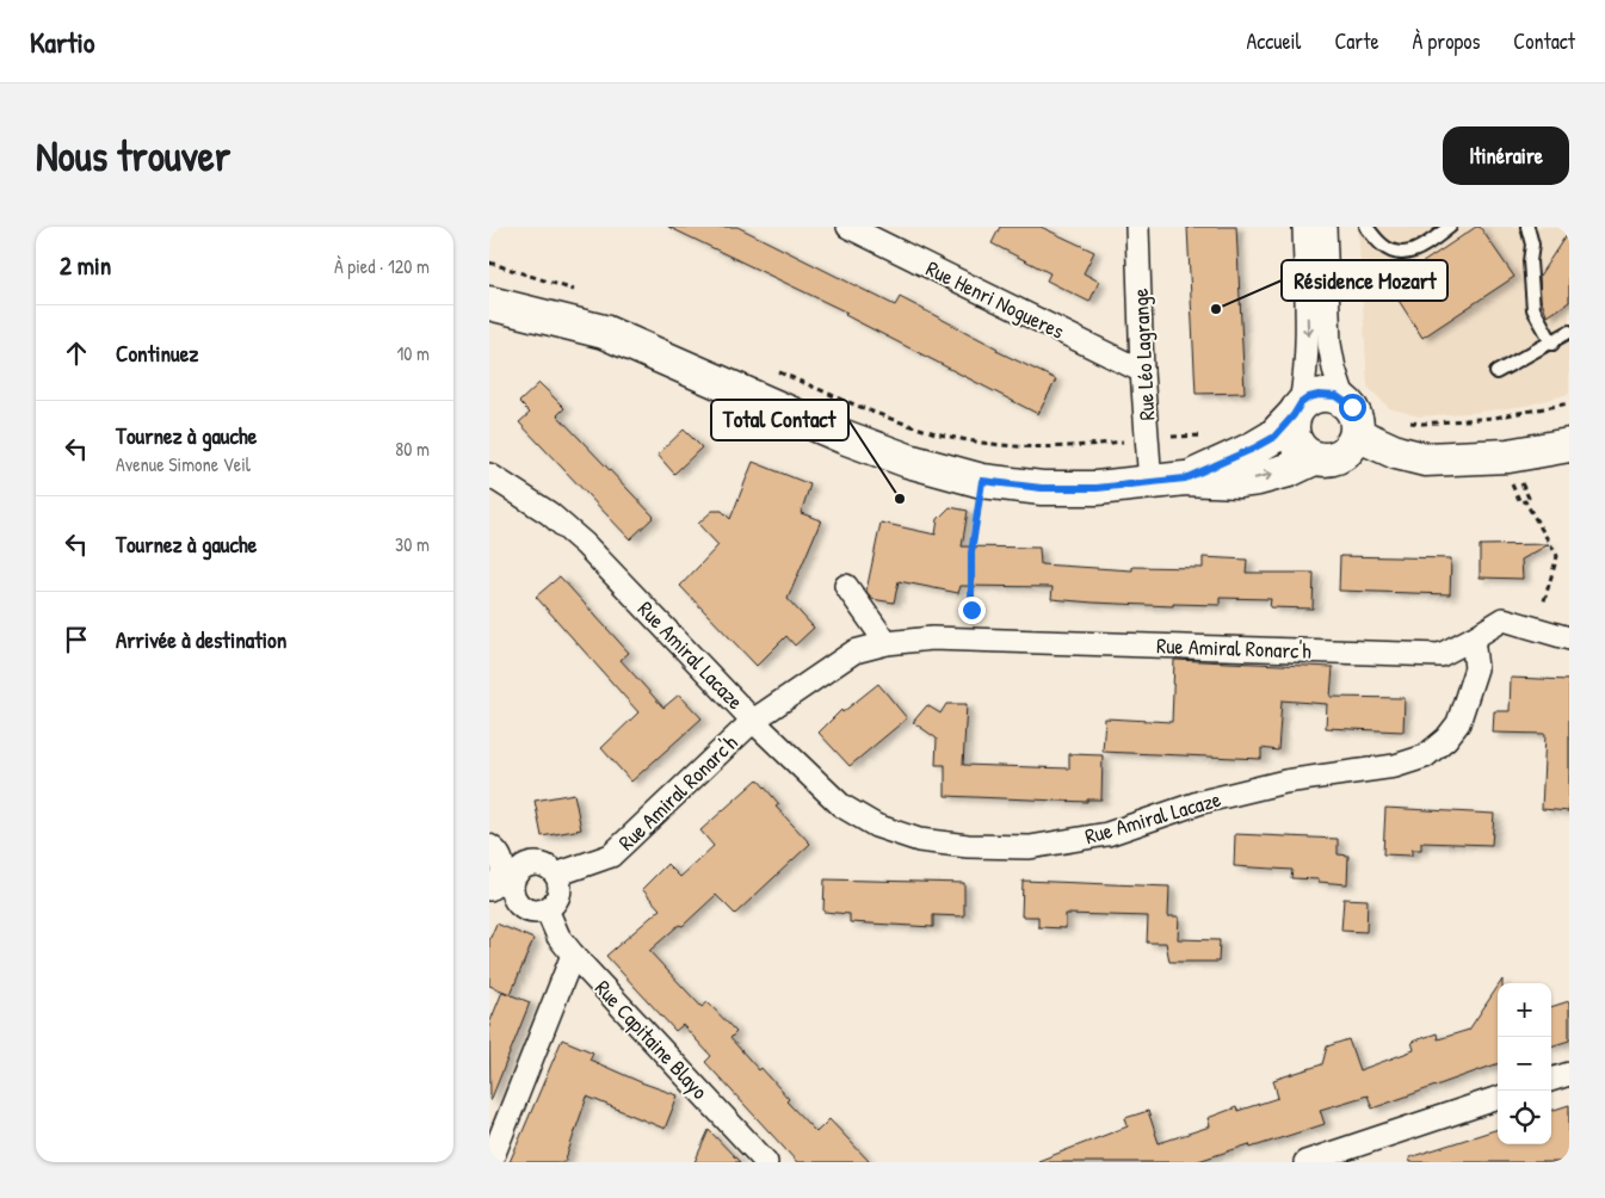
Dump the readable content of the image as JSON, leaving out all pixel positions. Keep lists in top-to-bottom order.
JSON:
{
  "streets": {
    "street": [
      "Rue Henri Nogueres",
      "Rue Léo Lagrange",
      "Rue Amiral Ronarc'h",
      "Rue Amiral Lacaze",
      "Rue Capitaine Blayo"
    ]
  },
  "crossings": [
    ["Rue Henri Nogueres", "Rue Léo Lagrange"],
    ["Rue Amiral Ronarc'h", "Rue Amiral Lacaze"],
    ["Rue Amiral Ronarc'h", "Rue Capitaine Blayo"]
  ],
  "places": ["Résidence Mozart", "Total Contact"],
  "page": {
    "header": "Kartio",
    "nav": [
      "Accueil",
      "Carte",
      "À propos",
      "Contact"
    ],
    "buttons": "Itinéraire",
    "title": "Nous trouver",
    "heading": ["2 min", "À pied · 120 m"],
    "list": [
      ["Continuez", "10 m"],
      ["Tournez à gauche", "Avenue Simone Veil", "80 m"],
      ["Tournez à gauche", "30 m"],
      "Arrivée à destination"
    ],
    "map_buttons": ["+", "−"]
  }
}
